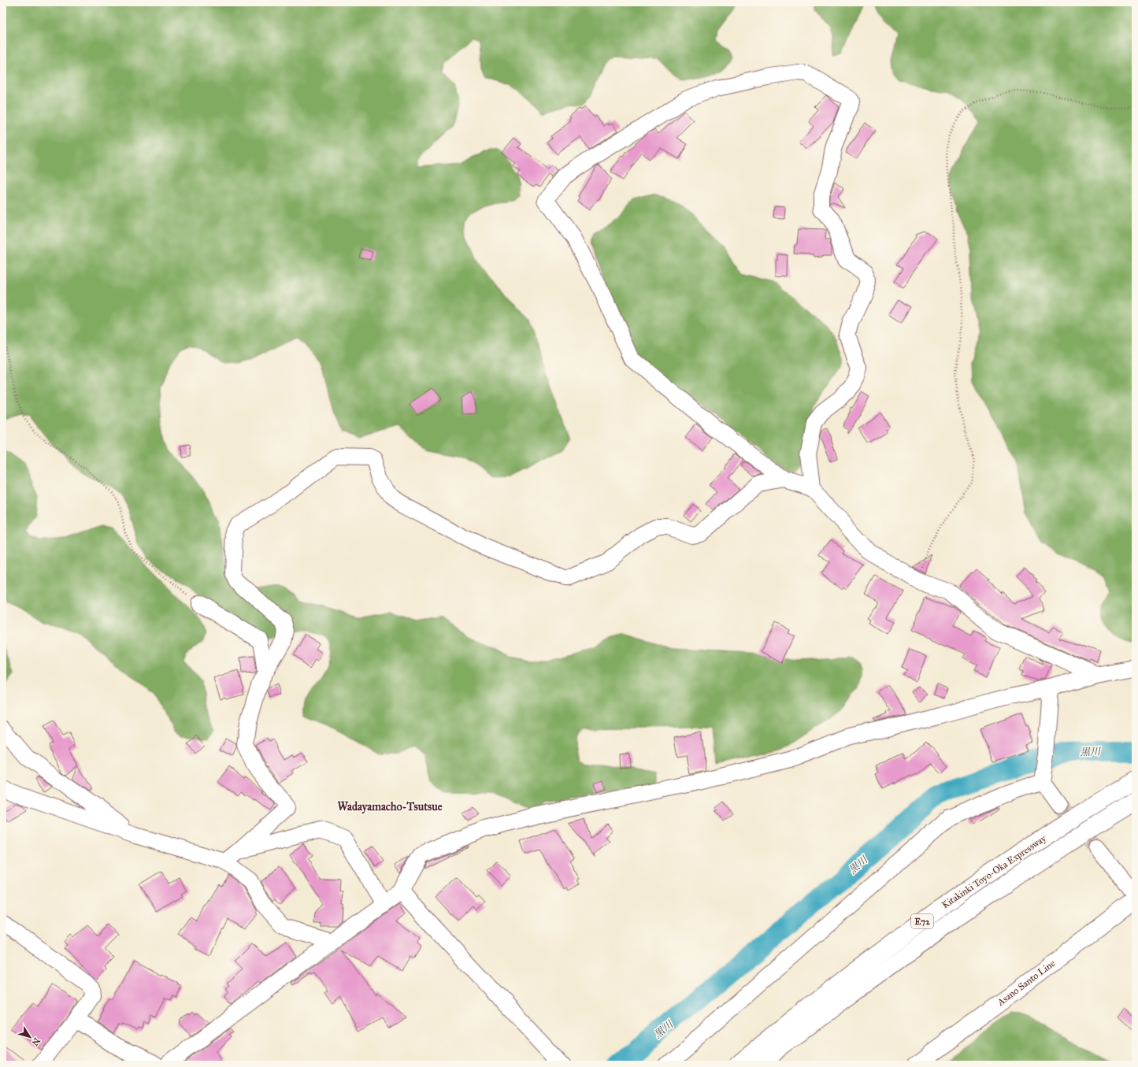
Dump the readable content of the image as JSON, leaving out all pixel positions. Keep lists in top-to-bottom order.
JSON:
{
  "streets": {
    "main road": ["Kitakinki Toyo-Oka Expressway", "E72", "Asano Santo Line"]
  },
  "districts": ["Wadayamacho-Tsutsue"],
  "water": ["黒川"],
  "north": "bottom right"
}
